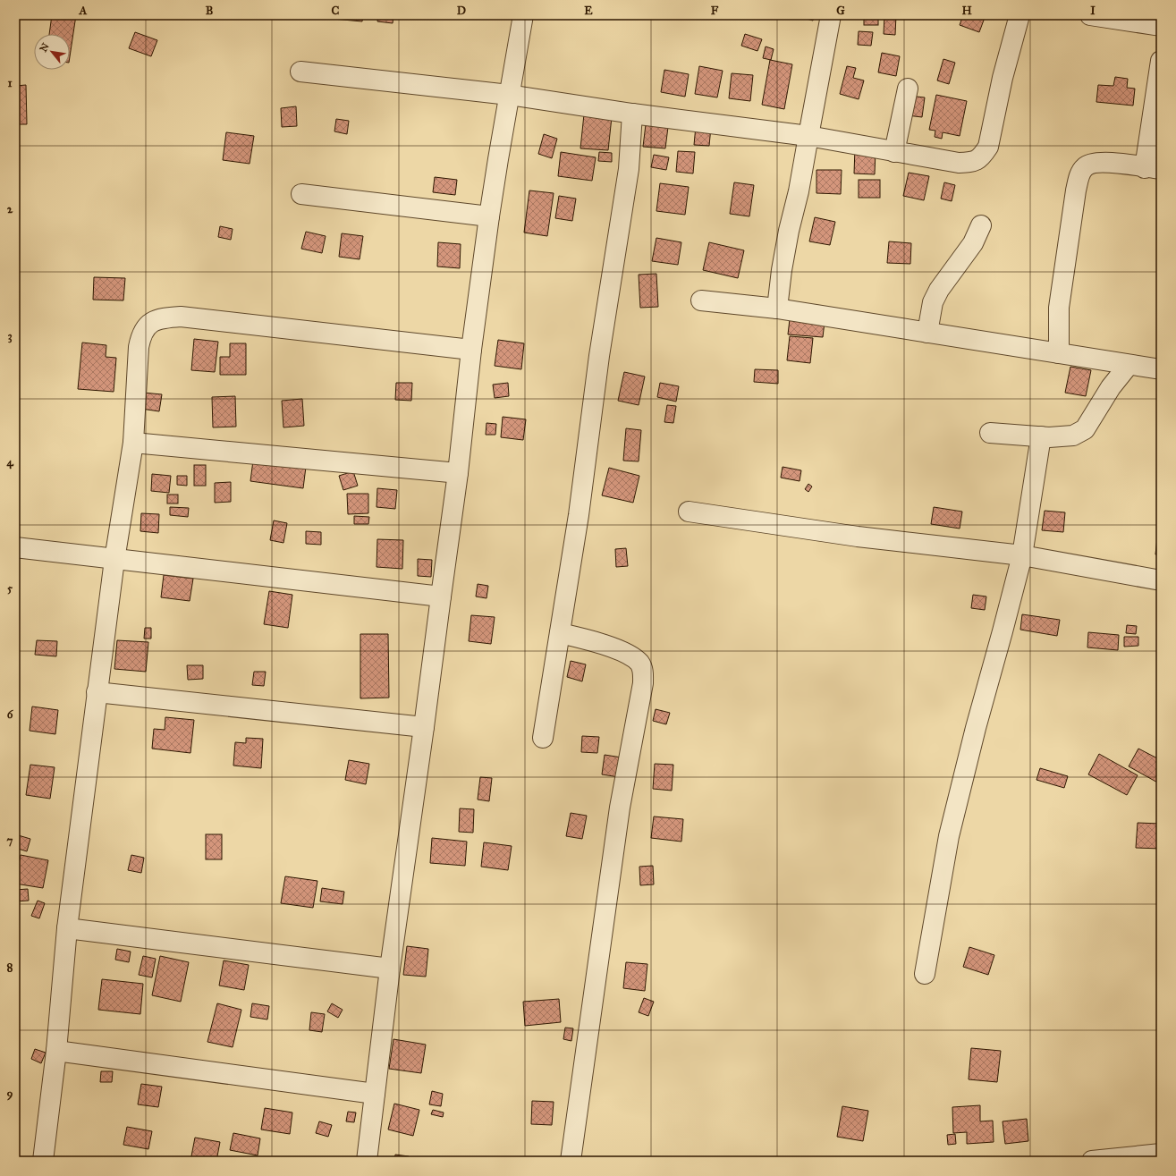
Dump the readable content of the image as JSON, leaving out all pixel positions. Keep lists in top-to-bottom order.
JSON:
{
  "north": "top left",
  "grid": {
    "columns": [
      "A",
      "B",
      "C",
      "D",
      "E",
      "F",
      "G",
      "H",
      "I"
    ],
    "rows": [
      "1",
      "2",
      "3",
      "4",
      "5",
      "6",
      "7",
      "8",
      "9"
    ]
  }
}
